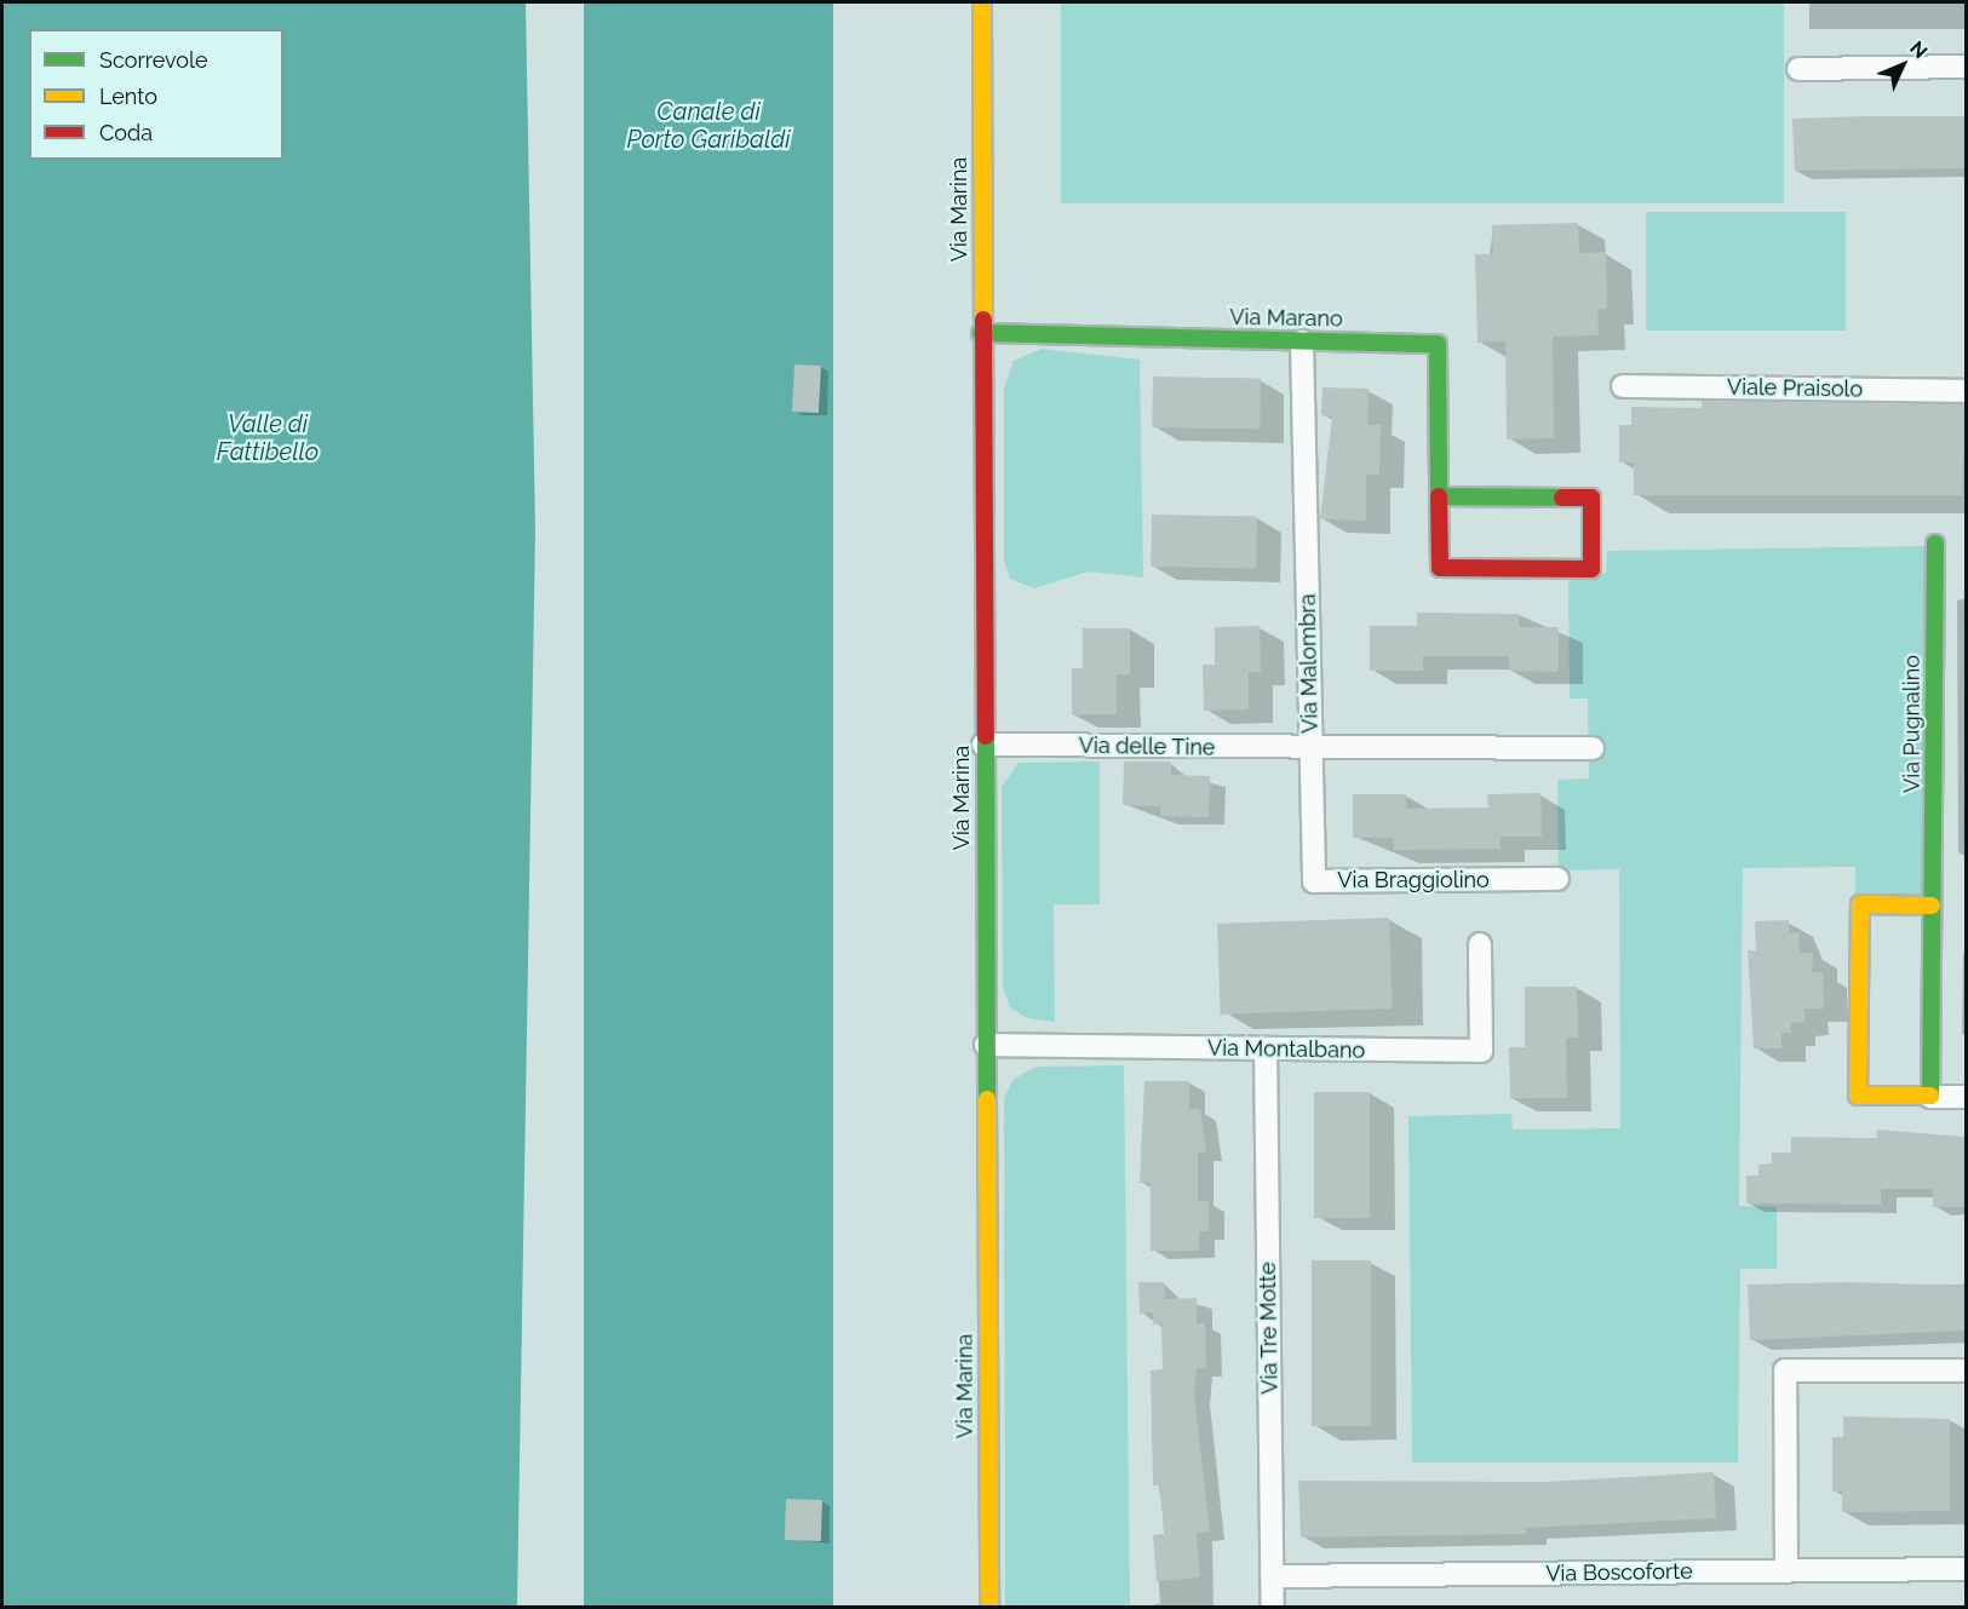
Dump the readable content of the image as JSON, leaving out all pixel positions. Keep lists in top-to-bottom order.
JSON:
{
  "streets": {
    "street": [
      "Via Marina",
      "Via Marano",
      "Viale Praisolo",
      "Via Malombra",
      "Via Pugnalino",
      "Via delle Tine",
      "Via Braggiolino",
      "Via Montalbano",
      "Via Tre Motte",
      "Via Boscoforte"
    ]
  },
  "crossings": [
    ["Via Marina", "Via Marano"],
    ["Via Marina", "Via delle Tine"],
    ["Via Marina", "Via Montalbano"],
    ["Via Marano", "Via Malombra"],
    ["Via Malombra", "Via delle Tine"],
    ["Via Malombra", "Via Braggiolino"],
    ["Via delle Tine", "Via Braggiolino"],
    ["Via Montalbano", "Via Tre Motte"],
    ["Via Tre Motte", "Via Boscoforte"]
  ],
  "water": ["Canale di Porto Garibaldi", "Valle di Fattibello"],
  "legend": ["Scorrevole", "Lento", "Coda"],
  "north": "top right"
}
